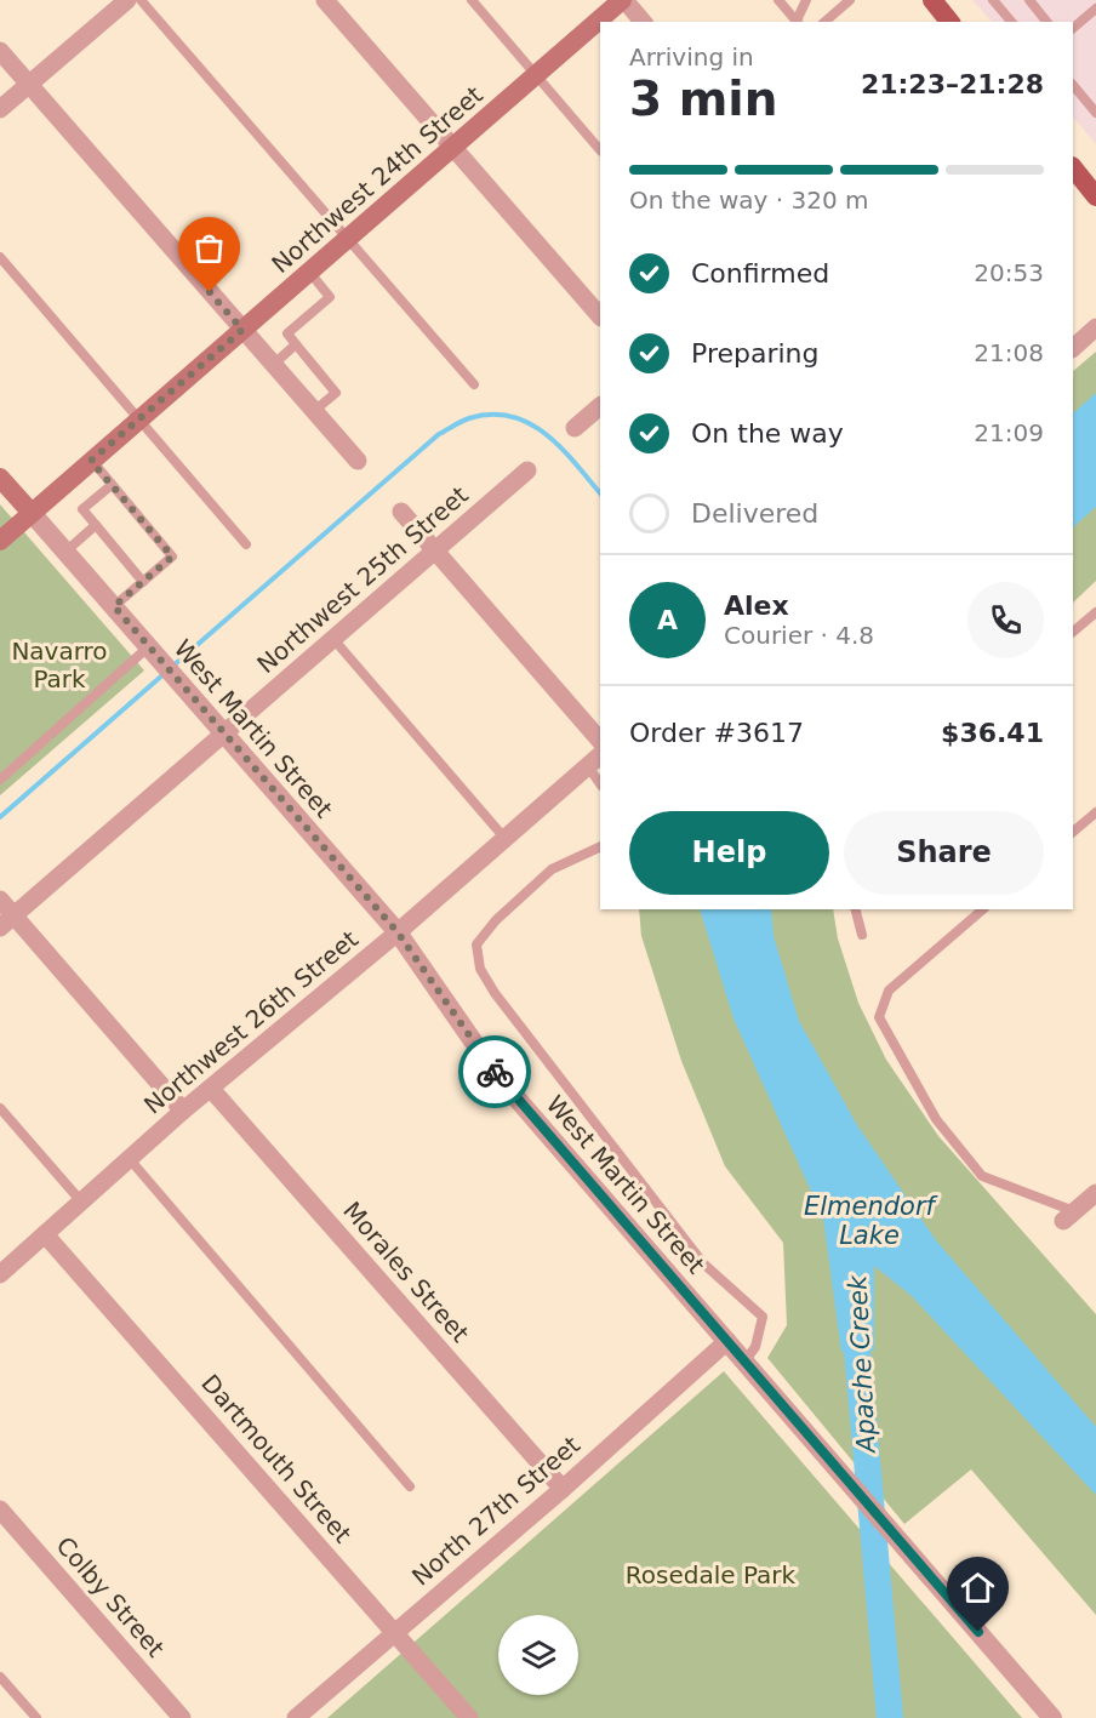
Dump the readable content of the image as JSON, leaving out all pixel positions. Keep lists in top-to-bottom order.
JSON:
{
  "streets": {
    "main road": ["Northwest 24th Street", "West Martin Street"],
    "street": [
      "Northwest 25th Street",
      "Northwest 26th Street",
      "Morales Street",
      "Dartmouth Street",
      "North 27th Street",
      "Colby Street"
    ]
  },
  "crossings": [
    ["Northwest 24th Street", "West Martin Street"],
    ["Northwest 25th Street", "West Martin Street"],
    ["West Martin Street", "Northwest 26th Street"],
    ["West Martin Street", "North 27th Street"],
    ["Northwest 26th Street", "Morales Street"],
    ["Northwest 26th Street", "Dartmouth Street"],
    ["Morales Street", "North 27th Street"],
    ["Dartmouth Street", "North 27th Street"]
  ],
  "water": ["Elmendorf Lake", "Apache Creek"],
  "parks": ["Navarro Park", "Rosedale Park"],
  "page": {
    "heading": ["3 min", "Arriving in", "21:23–21:28"],
    "panel": [
      "Alex",
      "Courier · 4.8",
      "Order #3617",
      "$36.41"
    ],
    "bar": "On the way · 320 m",
    "list": [
      ["Confirmed", "20:53"],
      ["Preparing", "21:08"],
      ["On the way", "21:09"],
      "Delivered"
    ],
    "round": "A",
    "buttons": ["Help", "Share"]
  }
}
